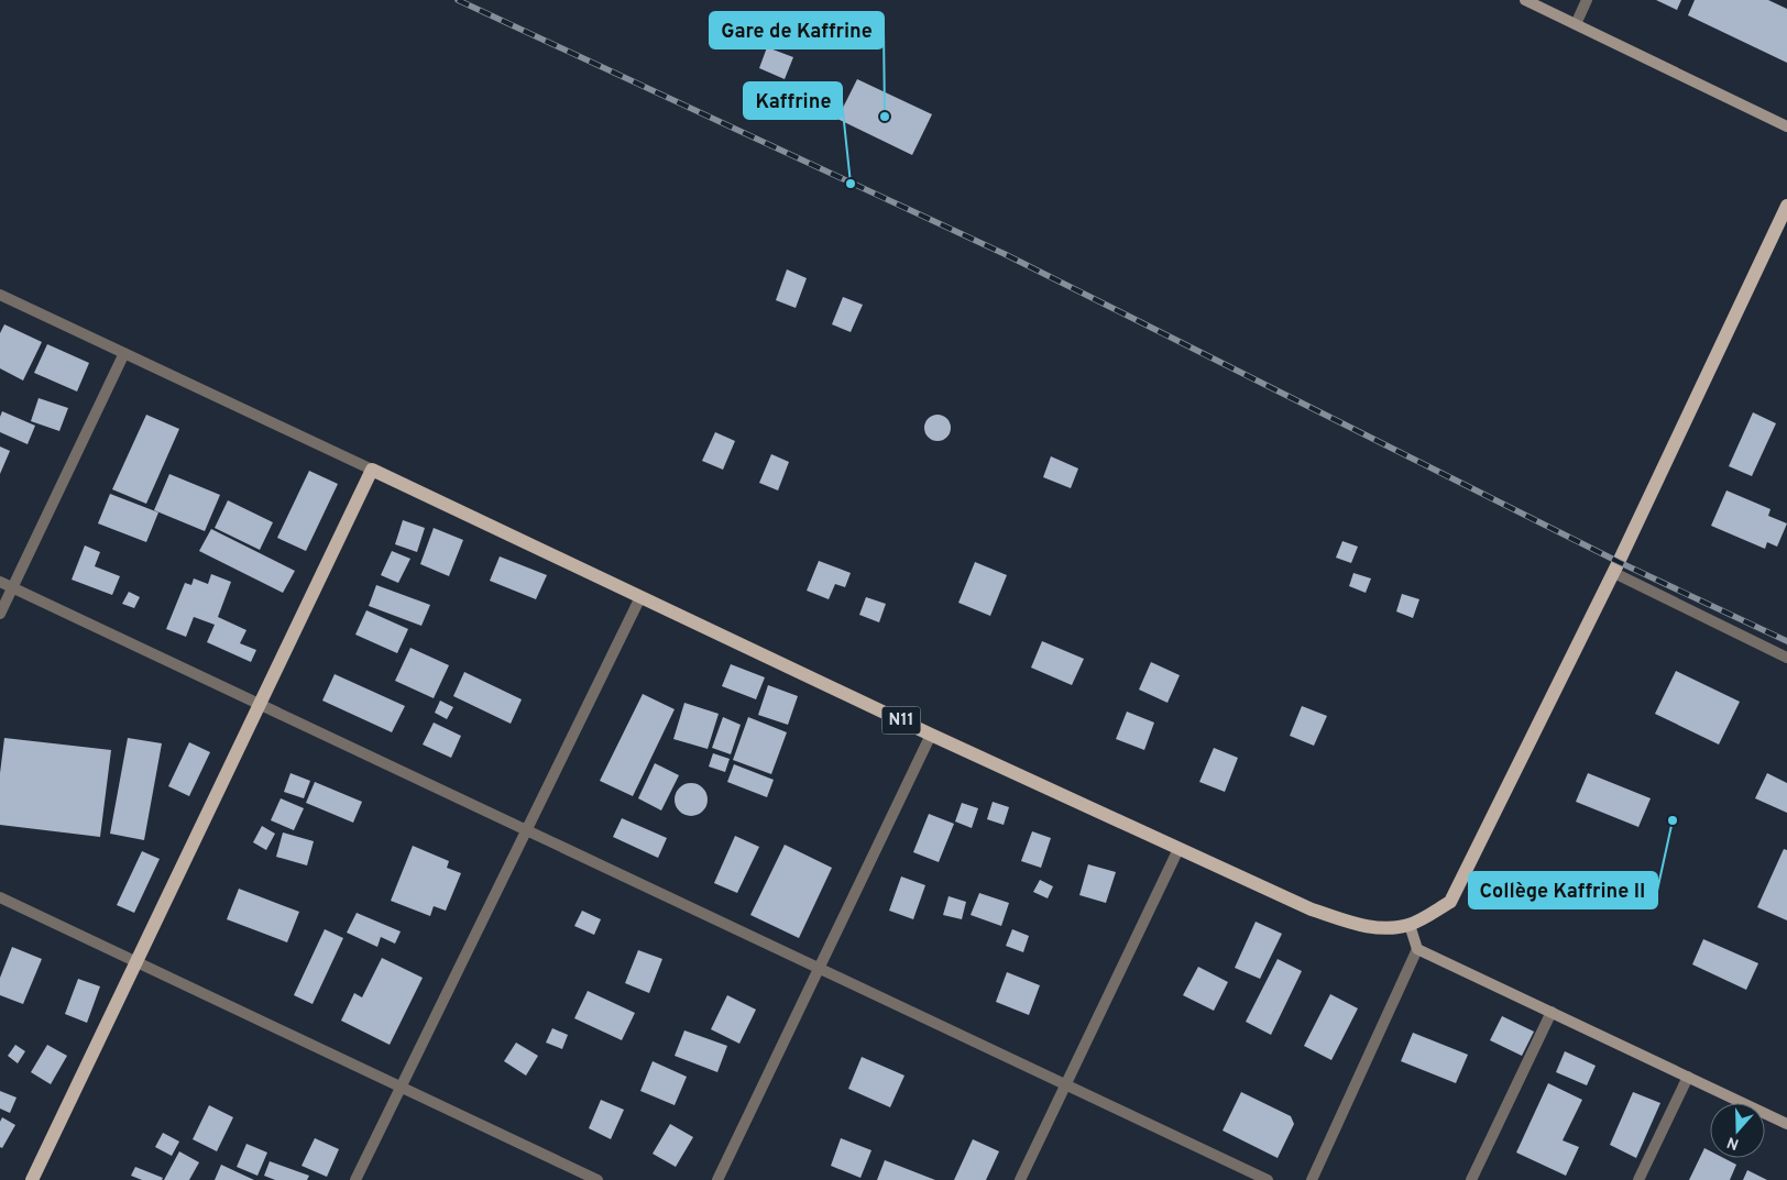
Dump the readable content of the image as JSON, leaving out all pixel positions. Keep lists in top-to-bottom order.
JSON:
{
  "streets": {
    "main road": ["N11"]
  },
  "places": ["Gare de Kaffrine", "Kaffrine", "Collège Kaffrine II"],
  "north": "bottom"
}
